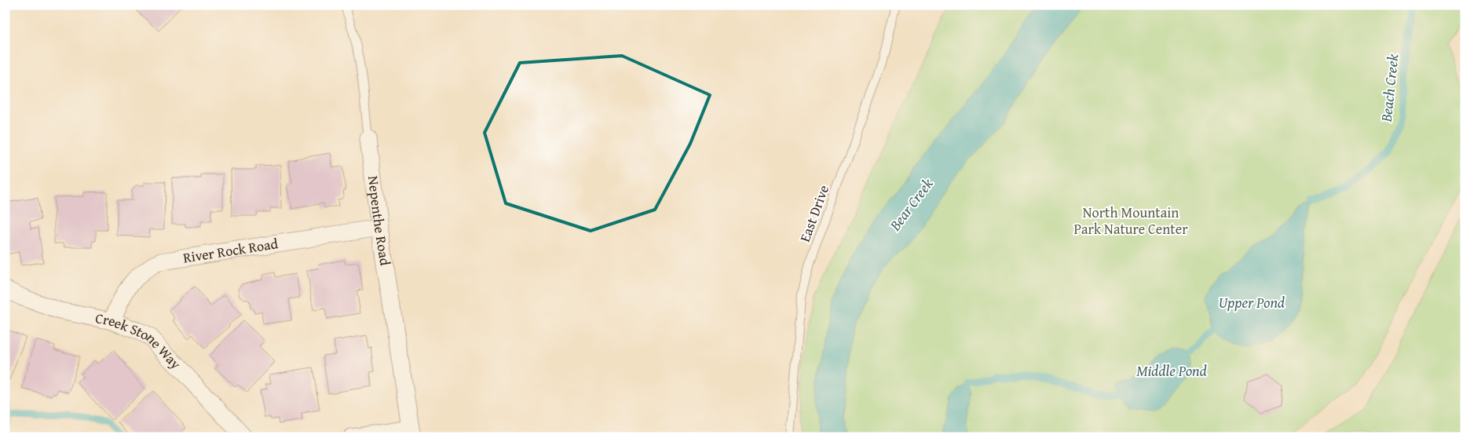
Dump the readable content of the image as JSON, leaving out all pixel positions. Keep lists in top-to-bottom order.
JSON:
{
  "streets": {
    "street": ["Nepenthe Road", "River Rock Road", "Creek Stone Way"],
    "lane": ["East Drive"]
  },
  "crossings": [
    ["Nepenthe Road", "River Rock Road"],
    ["River Rock Road", "Creek Stone Way"]
  ],
  "water": [
    "Beach Creek",
    "Bear Creek",
    "Upper Pond",
    "Middle Pond"
  ],
  "parks": ["North Mountain Park Nature Center"]
}
